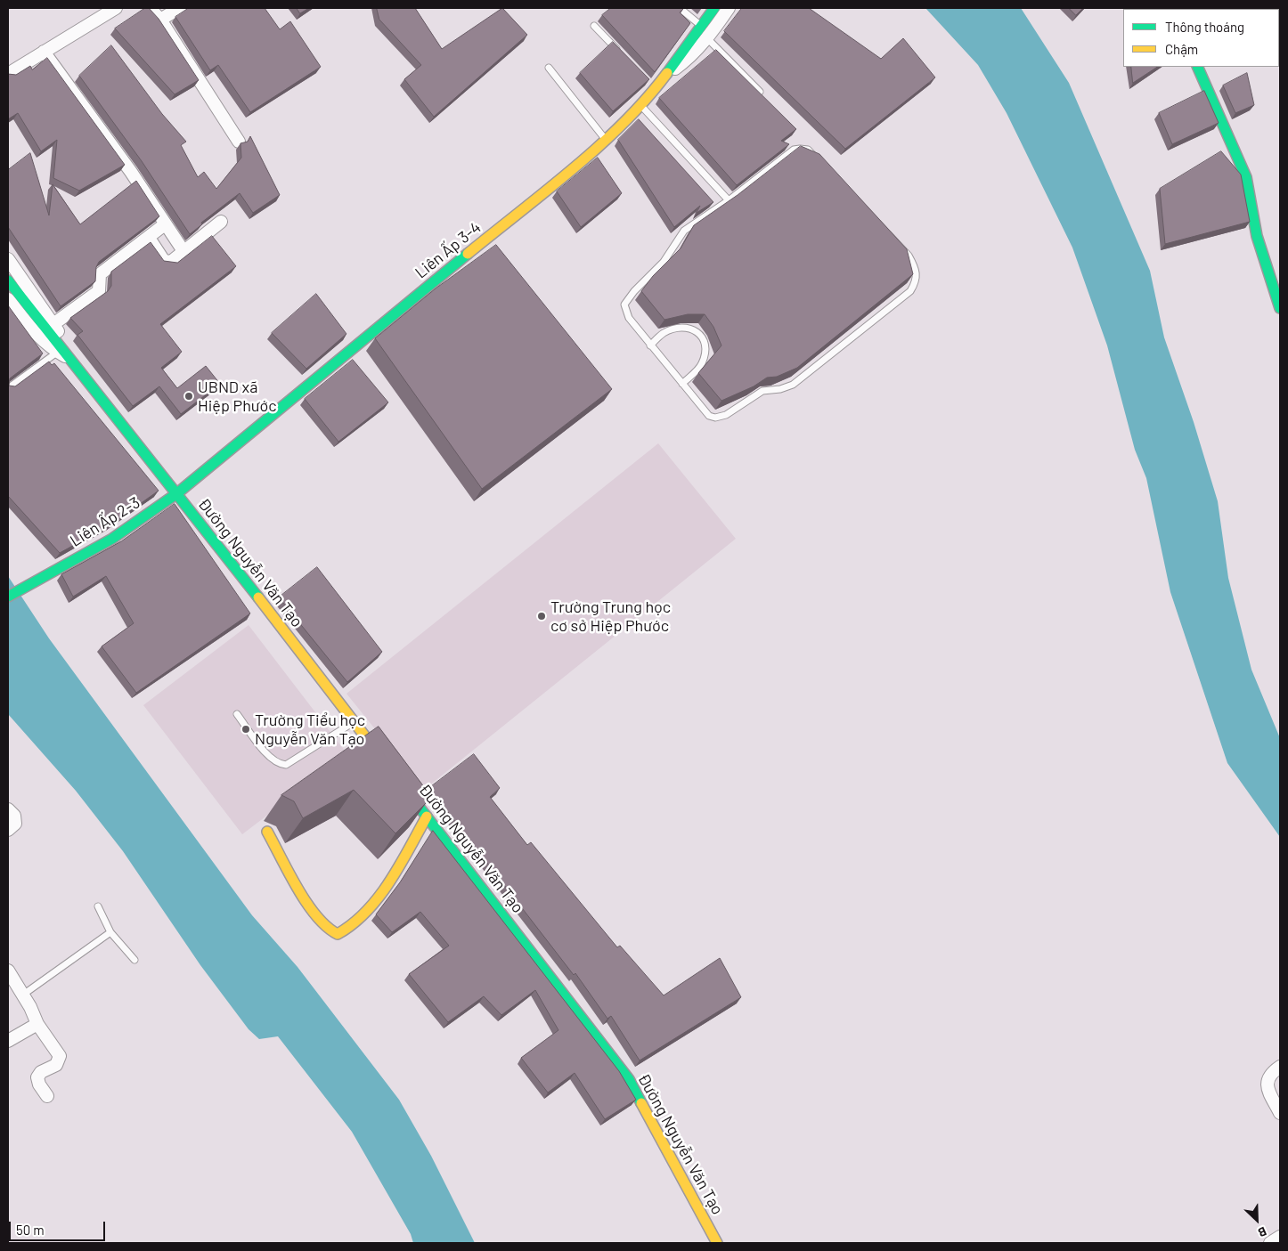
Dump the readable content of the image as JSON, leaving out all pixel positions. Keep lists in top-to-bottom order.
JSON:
{
  "streets": {
    "street": ["Liên Ấp 3-4", "Liên Ấp 2-3", "Đường Nguyễn Văn Tạo"]
  },
  "crossings": [
    ["Liên Ấp 3-4", "Liên Ấp 2-3"],
    ["Liên Ấp 3-4", "Đường Nguyễn Văn Tạo"],
    ["Liên Ấp 2-3", "Đường Nguyễn Văn Tạo"]
  ],
  "places": ["UBND xã Hiệp Phước", "Trường Trung học cơ sở Hiệp Phước", "Trường Tiểu học Nguyễn Văn Tạo"],
  "legend": ["Thông thoáng", "Chậm"],
  "scale_bar": "50 m",
  "north": "bottom right"
}
